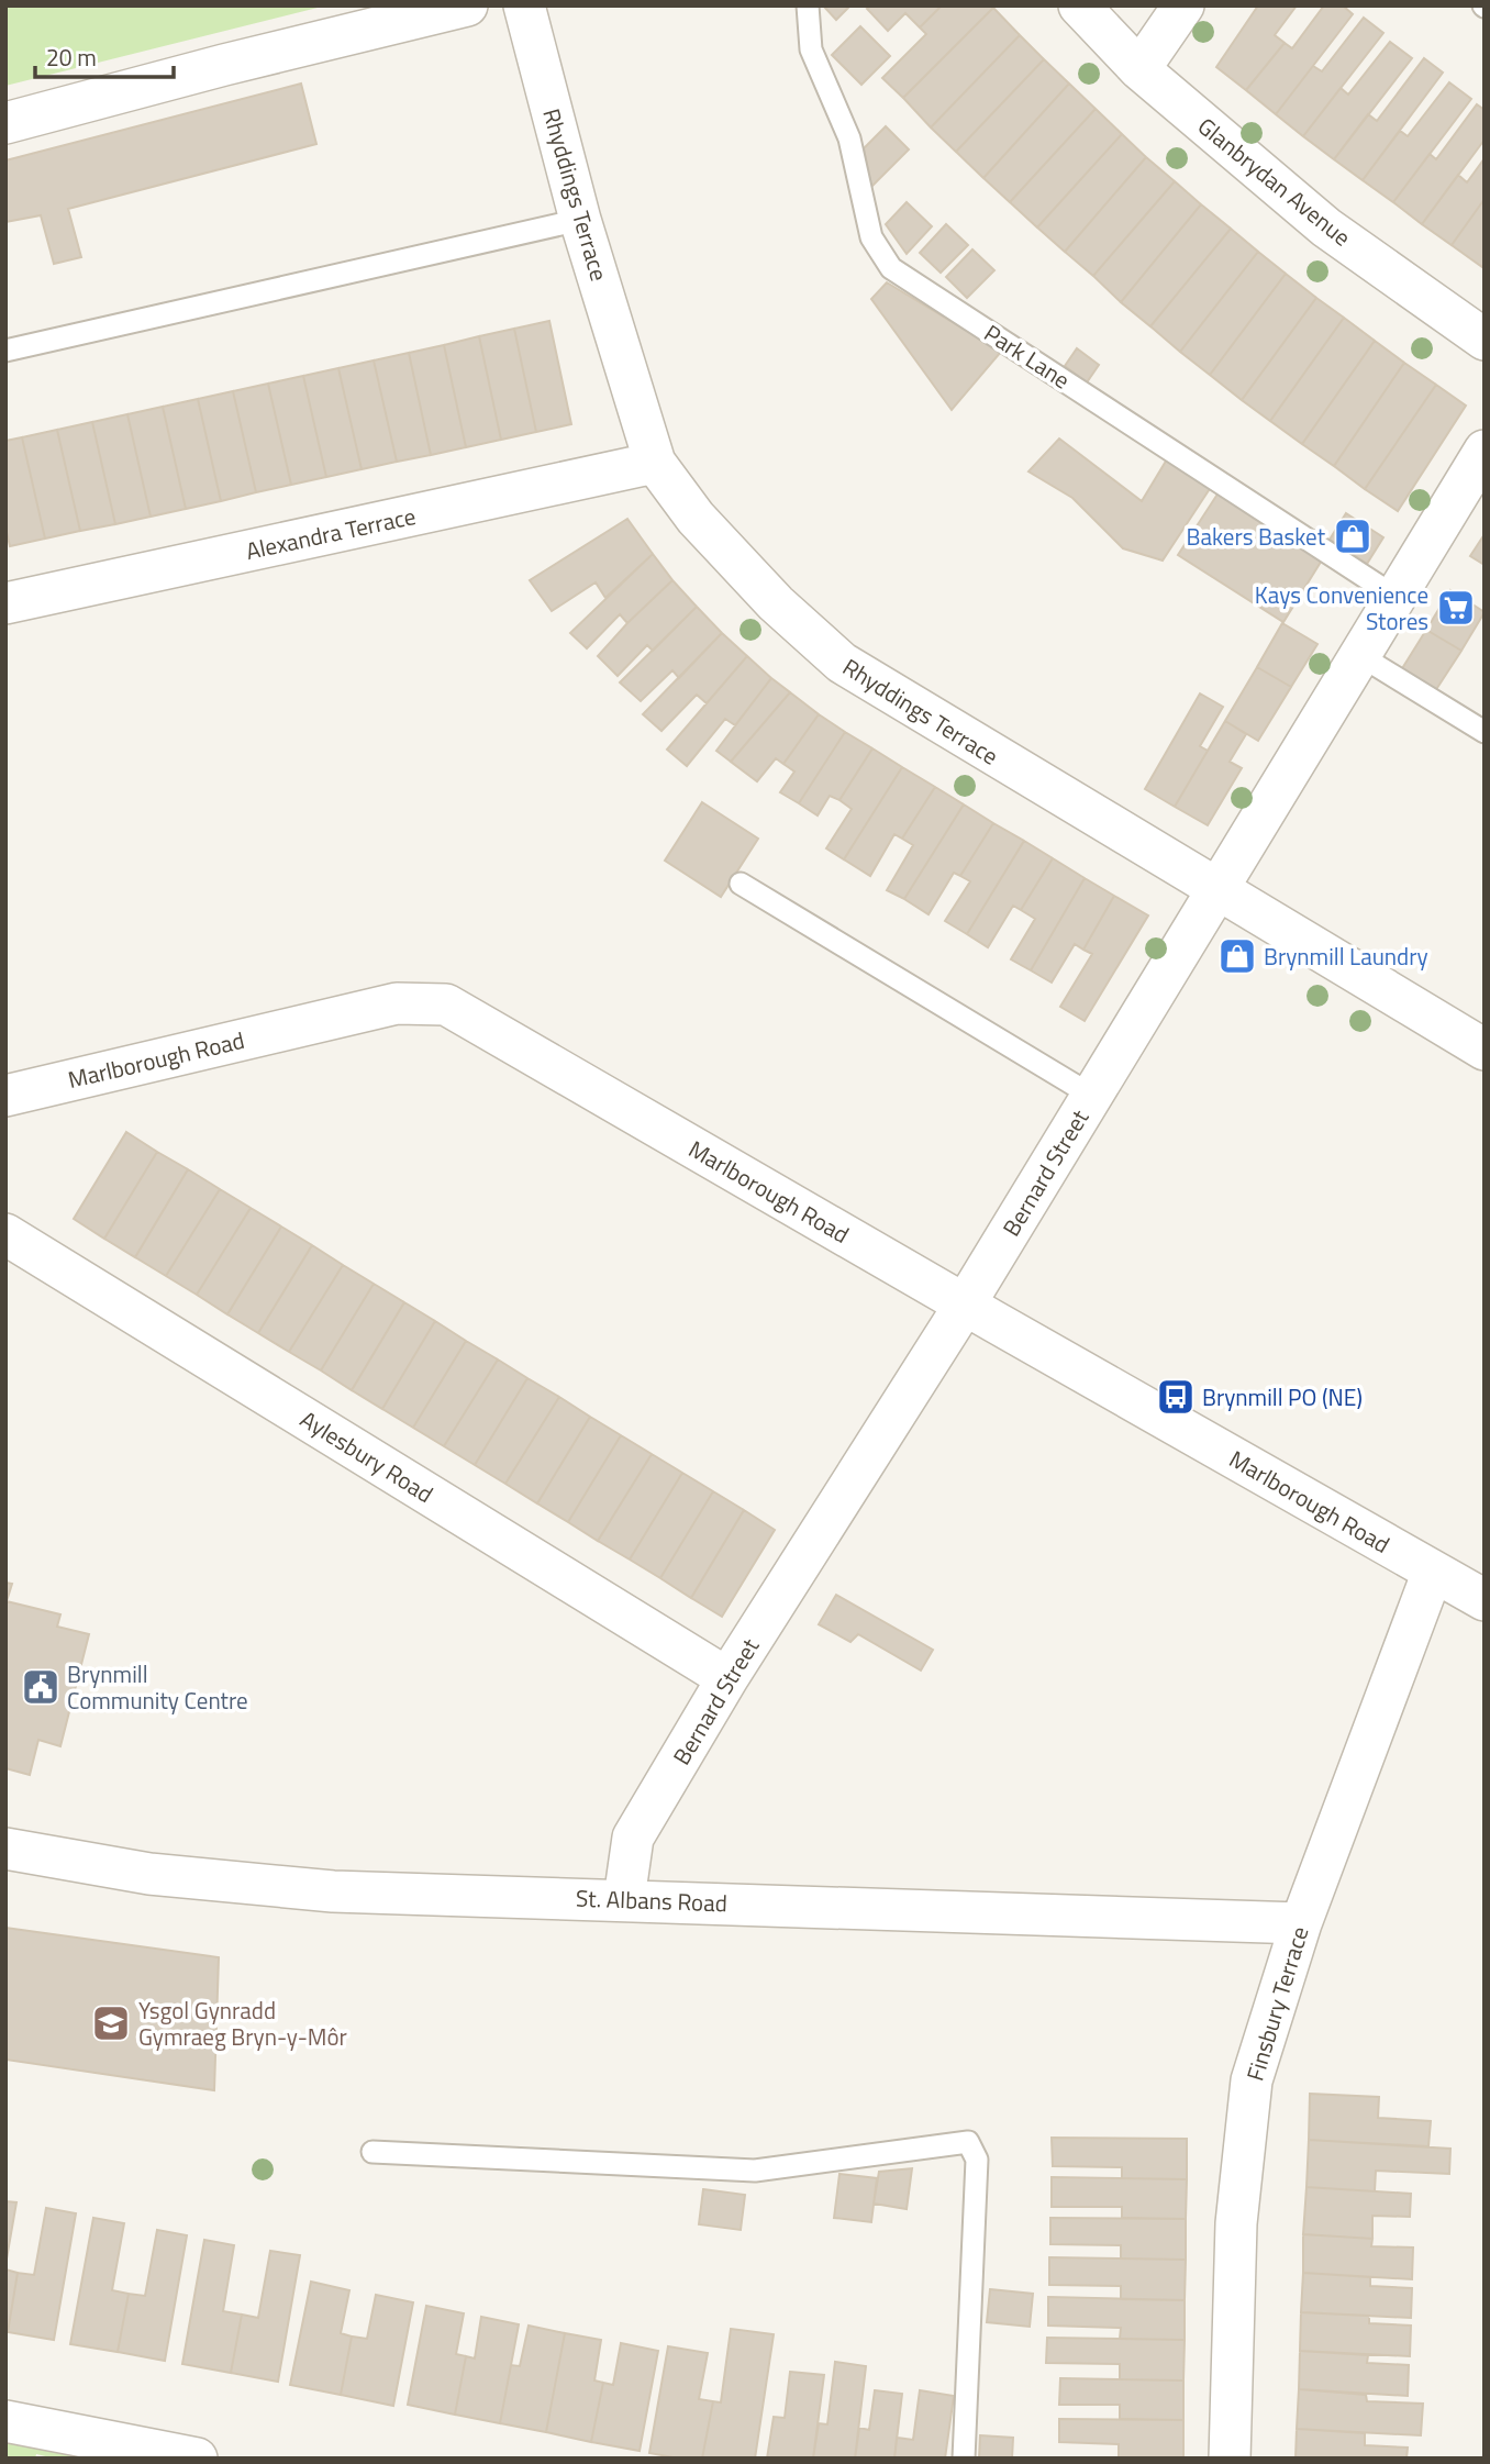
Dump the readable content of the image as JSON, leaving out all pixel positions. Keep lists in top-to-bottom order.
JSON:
{
  "streets": {
    "street": [
      "Glanbrydan Avenue",
      "Rhyddings Terrace",
      "Alexandra Terrace",
      "Marlborough Road",
      "Bernard Street",
      "Aylesbury Road",
      "St. Albans Road",
      "Finsbury Terrace"
    ],
    "lane": ["Park Lane"]
  },
  "crossings": [
    ["Rhyddings Terrace", "Alexandra Terrace"],
    ["Rhyddings Terrace", "Bernard Street"],
    ["Park Lane", "Bernard Street"],
    ["Marlborough Road", "Bernard Street"],
    ["Marlborough Road", "Finsbury Terrace"],
    ["Bernard Street", "Aylesbury Road"],
    ["Bernard Street", "St. Albans Road"],
    ["St. Albans Road", "Finsbury Terrace"]
  ],
  "places": {
    "shop": ["Bakers Basket", "Brynmill Laundry"],
    "supermarket": ["Kays Convenience Stores"],
    "bus stop": ["Brynmill PO (NE)"],
    "public building": ["Brynmill Community Centre"],
    "school or university": ["Ysgol Gynradd Gymraeg Bryn-y-Môr"]
  },
  "scale_bar": "20 m"
}
